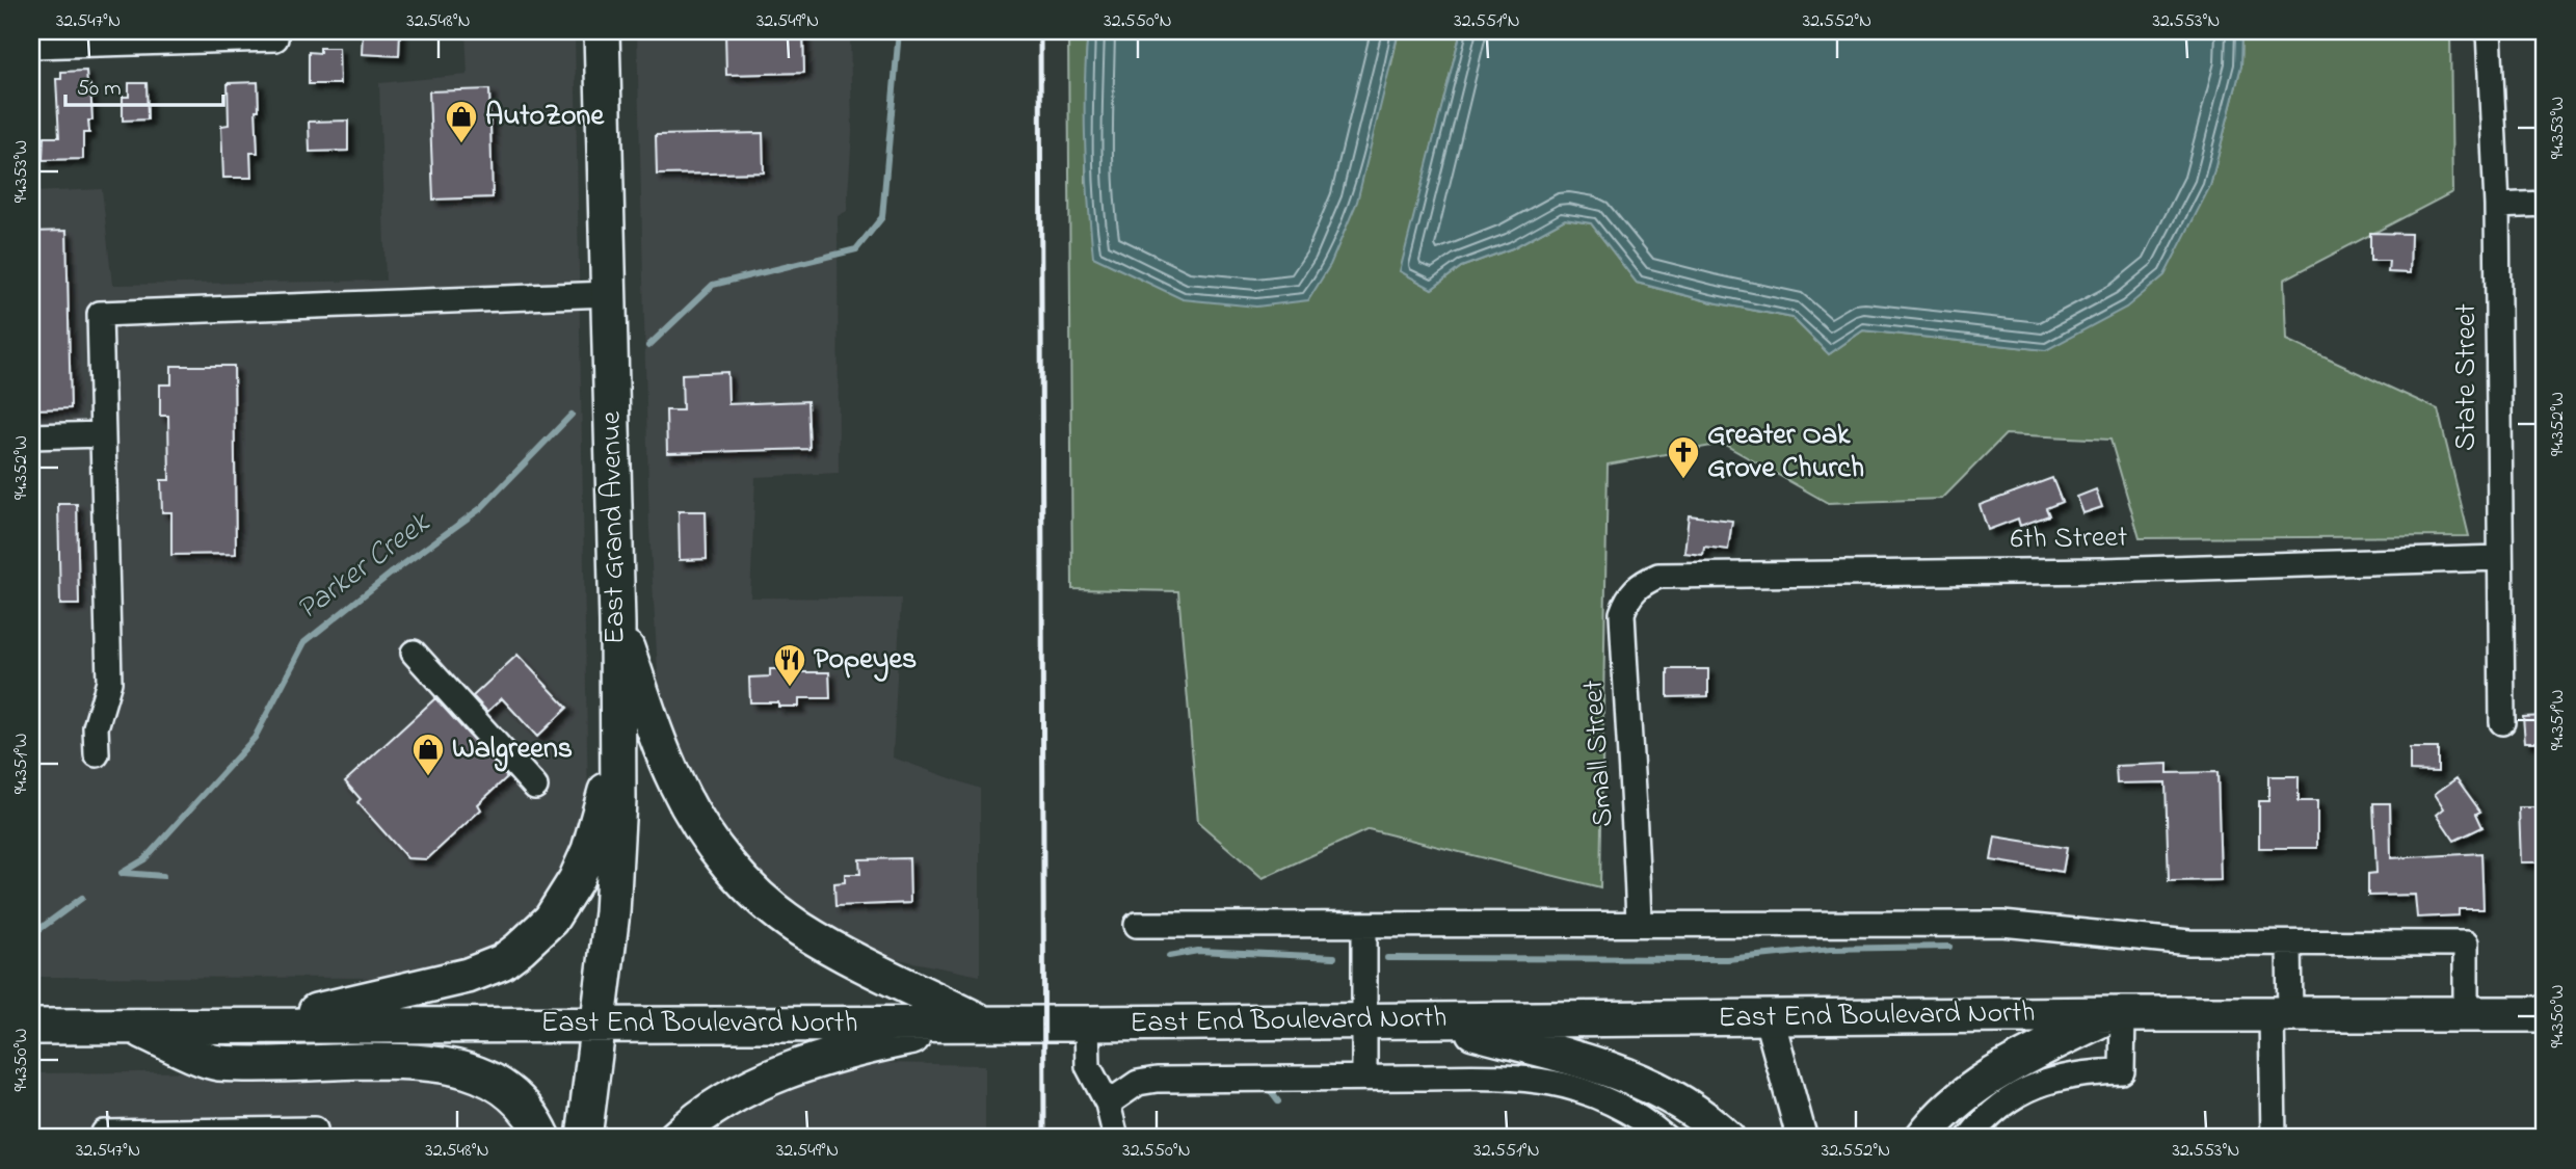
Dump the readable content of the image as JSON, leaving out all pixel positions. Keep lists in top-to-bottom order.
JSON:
{
  "streets": {
    "highway": ["East Grand Avenue", "East End Boulevard North"],
    "street": ["State Street", "6th Street", "Small Street"]
  },
  "crossings": [
    ["State Street", "6th Street"],
    ["East Grand Avenue", "East End Boulevard North"],
    ["6th Street", "Small Street"]
  ],
  "water": ["Parker Creek"],
  "places": {
    "shop": ["AutoZone", "Walgreens"],
    "church": ["Greater Oak Grove Church"],
    "restaurant": ["Popeyes"]
  },
  "scale_bar": "50 m",
  "coordinates": [
    "32.547°N",
    "32.548°N",
    "32.549°N",
    "32.550°N",
    "32.551°N",
    "32.552°N",
    "32.553°N",
    "94.353°W",
    "94.352°W",
    "94.351°W",
    "94.350°W"
  ]
}
